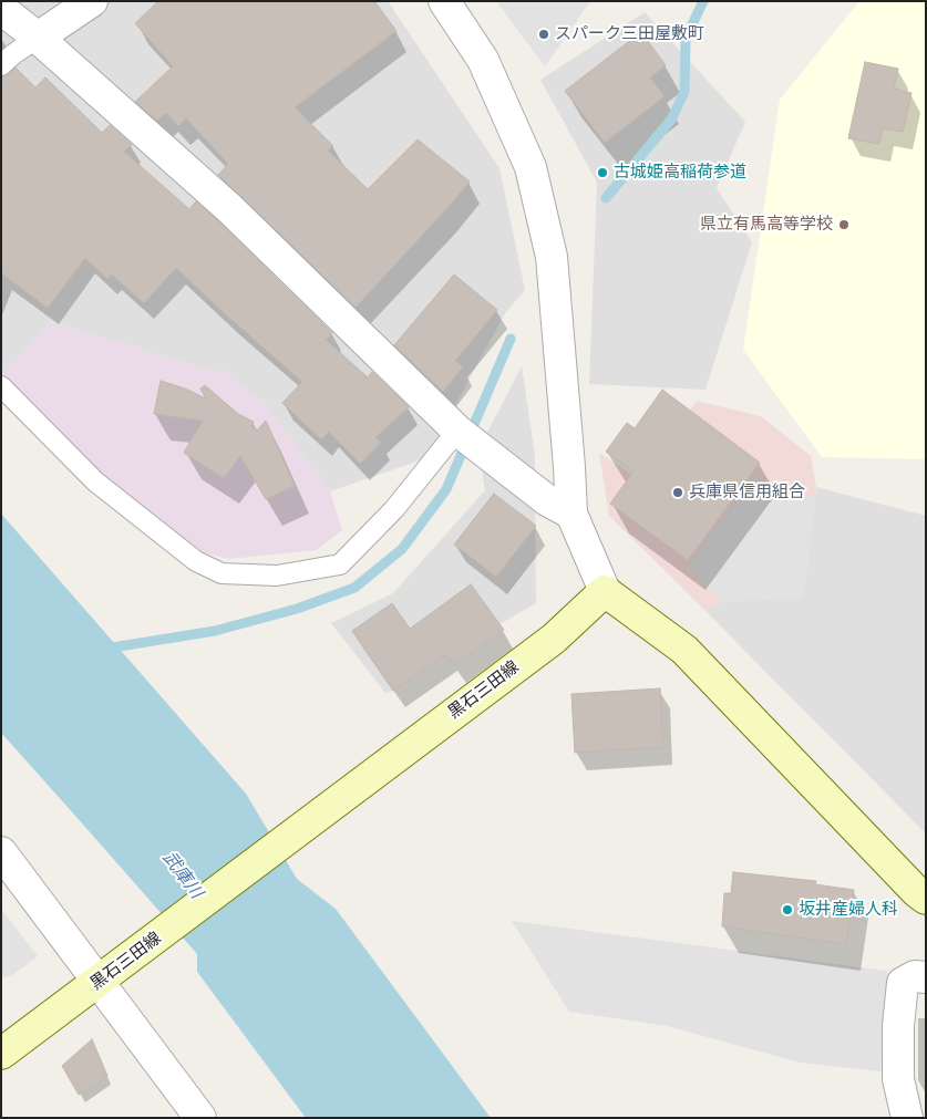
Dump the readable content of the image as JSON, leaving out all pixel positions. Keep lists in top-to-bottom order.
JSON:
{
  "streets": {
    "main road": ["黒石三田線"]
  },
  "water": ["武庫川"],
  "places": [
    "スパーク三田屋敷町",
    "古城姫高稲荷参道",
    "県立有馬高等学校",
    "兵庫県信用組合",
    "坂井産婦人科"
  ]
}
